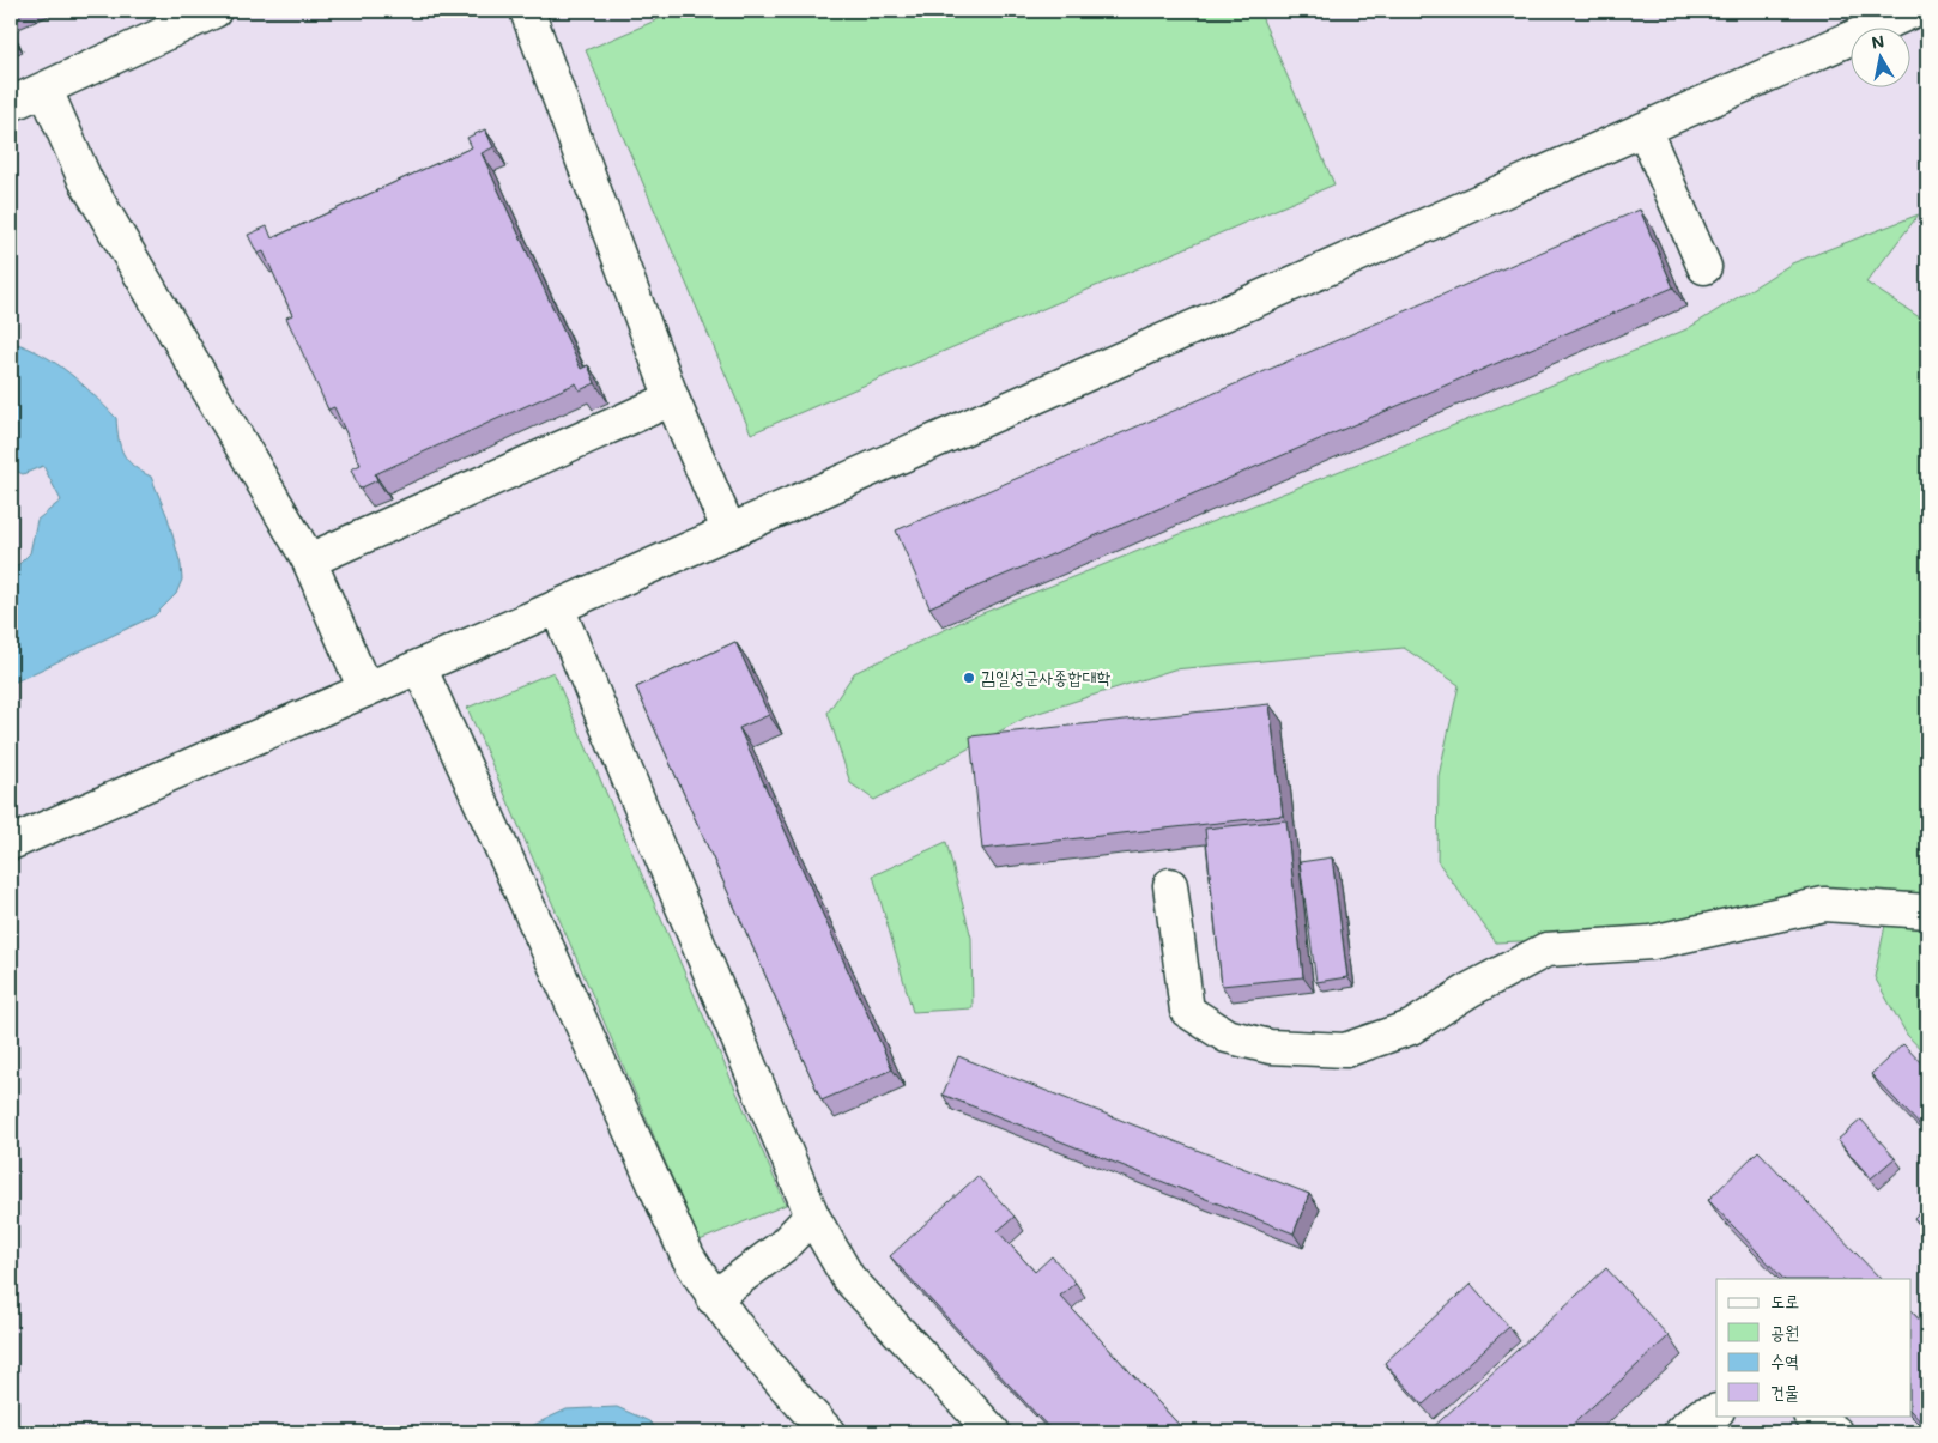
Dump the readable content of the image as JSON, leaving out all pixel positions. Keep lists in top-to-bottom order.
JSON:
{
  "places": ["김일성군사종합대학"],
  "legend": [
    "도로",
    "공원",
    "수역",
    "건물"
  ],
  "north": "top"
}
